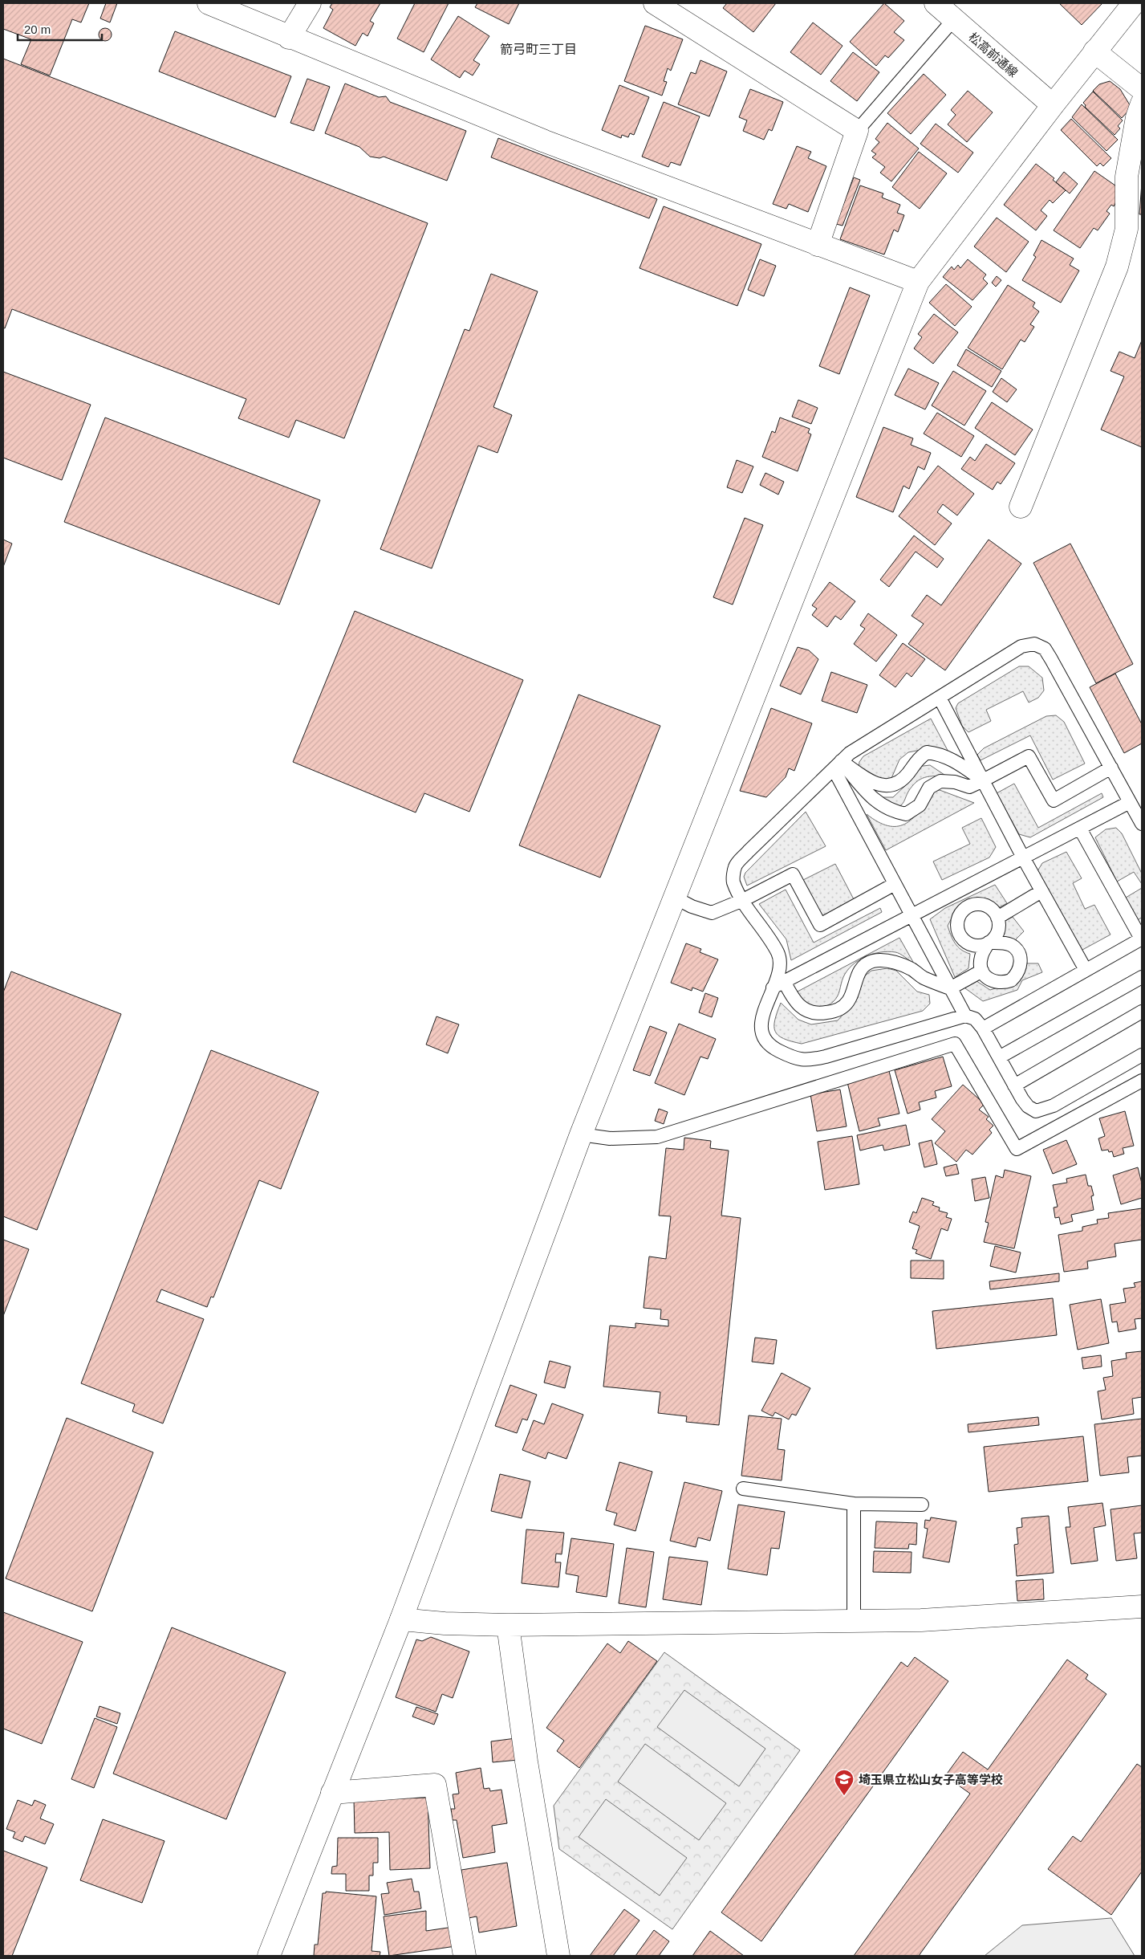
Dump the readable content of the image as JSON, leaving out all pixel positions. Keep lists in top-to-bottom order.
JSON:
{
  "streets": {
    "street": ["松高前通線"]
  },
  "districts": ["箭弓町三丁目"],
  "places": {
    "school or university": ["埼玉県立松山女子高等学校"]
  },
  "scale_bar": "20 m"
}
